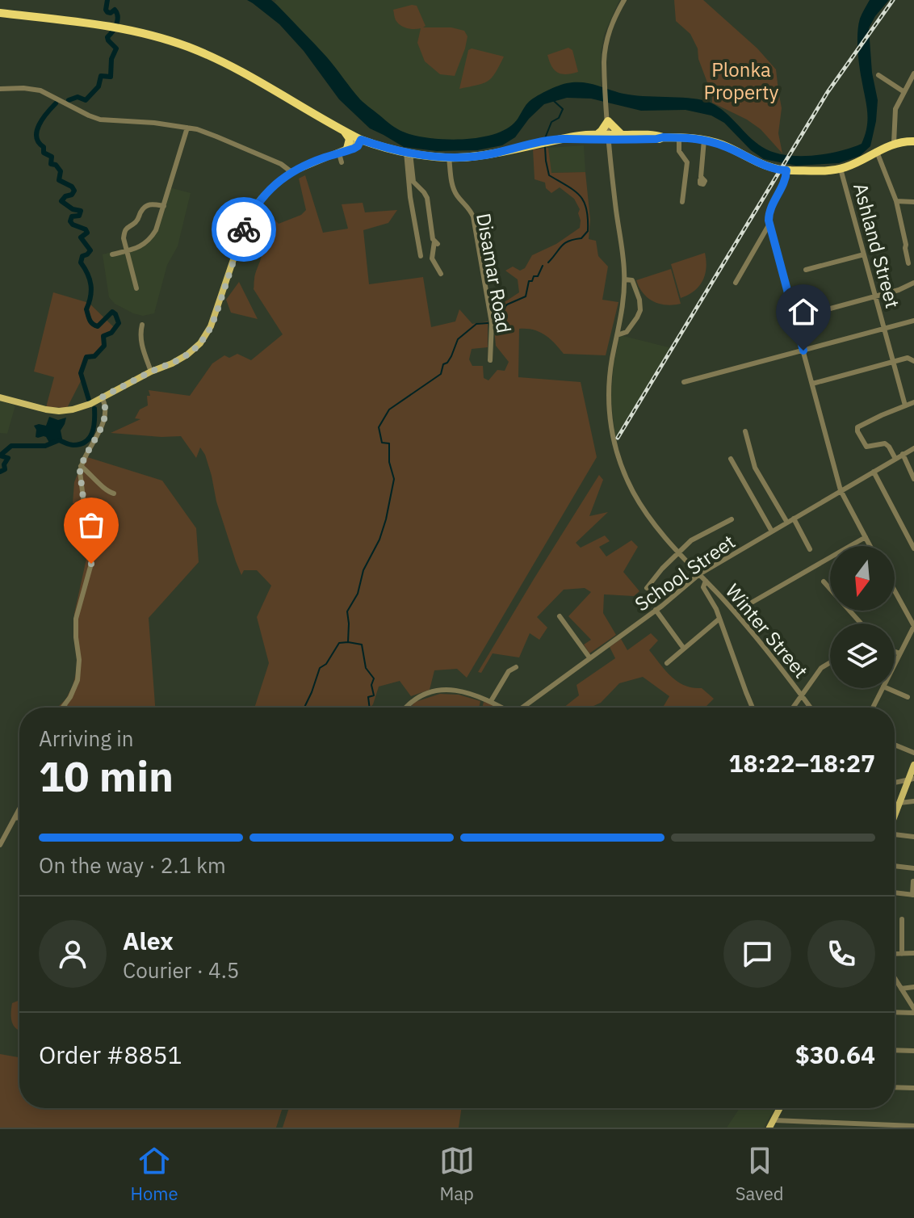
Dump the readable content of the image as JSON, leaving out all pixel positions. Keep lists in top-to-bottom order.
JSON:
{
  "streets": {
    "street": [
      "Ashland Street",
      "Disamar Road",
      "School Street",
      "Winter Street"
    ]
  },
  "crossings": [
    ["School Street", "Winter Street"]
  ],
  "parks": ["Plonka Property"],
  "north": "bottom",
  "page": {
    "heading": ["10 min", "Arriving in", "18:22–18:27"],
    "panel": [
      "Alex",
      "Courier · 4.5",
      "Order #8851",
      "$30.64"
    ],
    "bar": "On the way · 2.1 km",
    "tabs": ["Home", "Map", "Saved"]
  }
}
